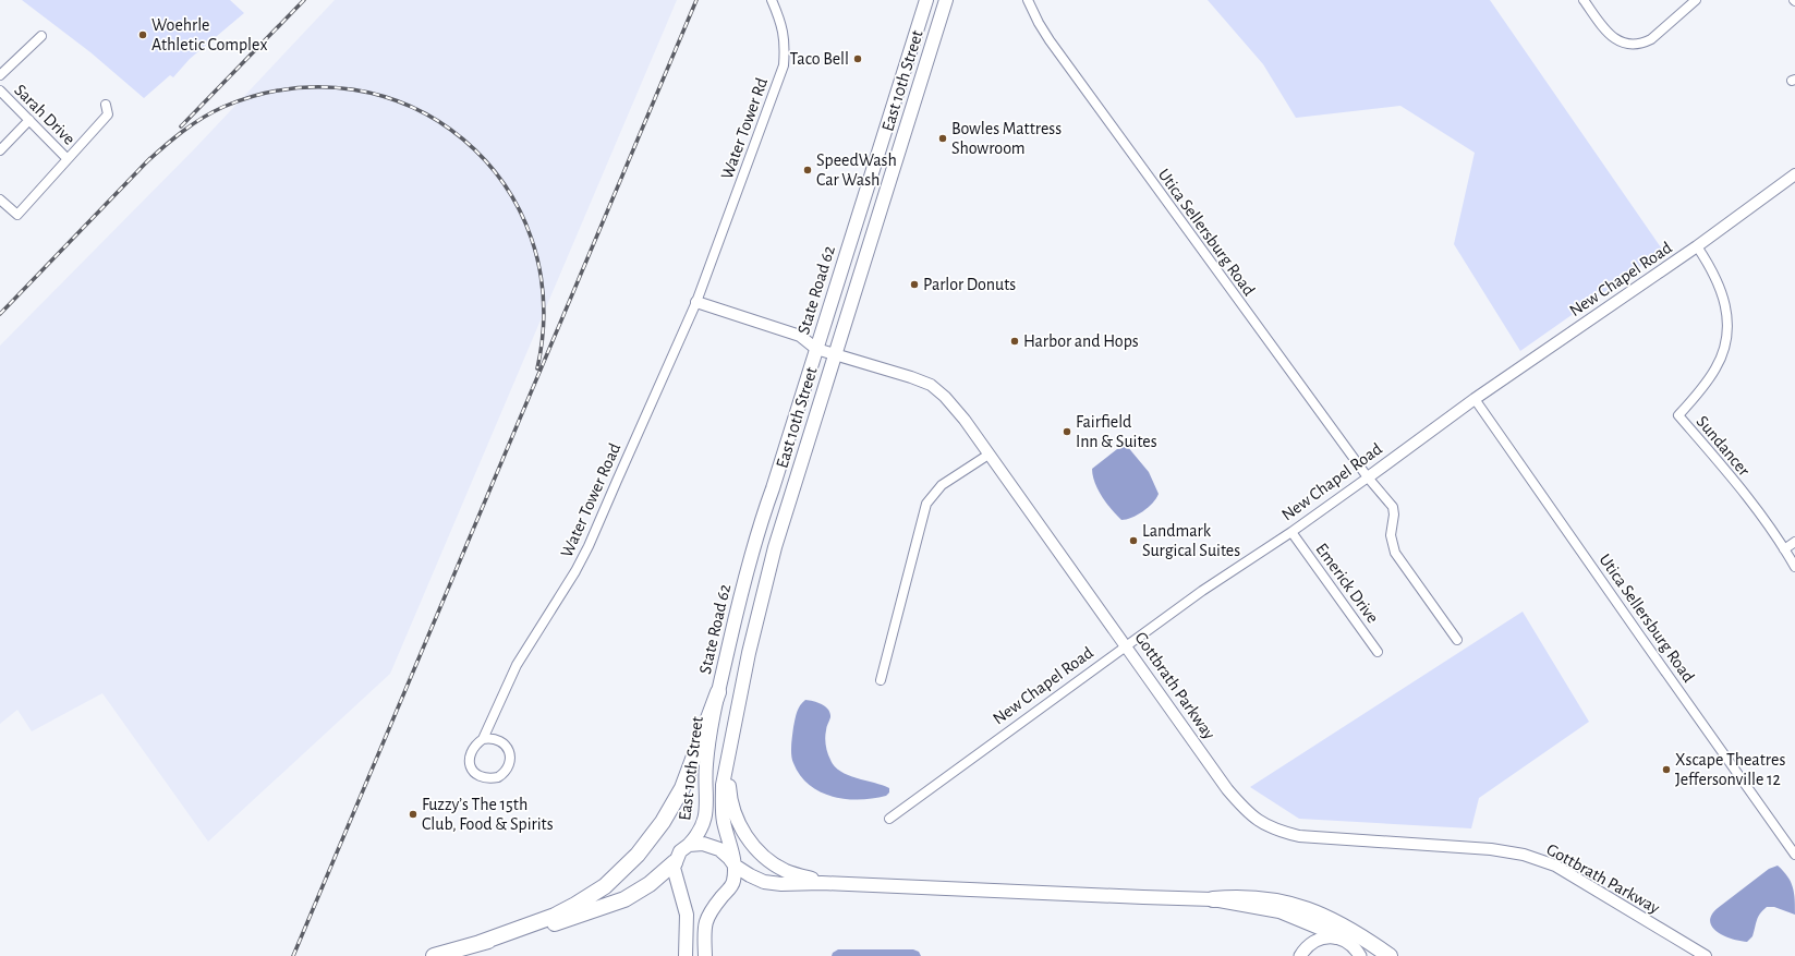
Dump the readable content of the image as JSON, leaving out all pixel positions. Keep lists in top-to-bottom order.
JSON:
{
  "streets": {
    "main road": ["East 10th Street", "State Road 62"],
    "street": [
      "Sarah Drive",
      "Water Tower Rd",
      "Utica Sellersburg Road",
      "New Chapel Road",
      "Sundancer",
      "Water Tower Road",
      "Emerick Drive",
      "Gottbrath Parkway"
    ]
  },
  "crossings": [
    ["East 10th Street", "State Road 62"],
    ["East 10th Street", "Gottbrath Parkway"],
    ["Water Tower Rd", "Water Tower Road"],
    ["Utica Sellersburg Road", "New Chapel Road"],
    ["New Chapel Road", "Sundancer"],
    ["New Chapel Road", "Emerick Drive"],
    ["New Chapel Road", "Gottbrath Parkway"],
    ["State Road 62", "Gottbrath Parkway"],
    ["Water Tower Road", "Gottbrath Parkway"]
  ],
  "places": [
    "Woehrle Athletic Complex",
    "Taco Bell",
    "Bowles Mattress Showroom",
    "SpeedWash Car Wash",
    "Parlor Donuts",
    "Harbor and Hops",
    "Fairfield Inn & Suites",
    "Landmark Surgical Suites",
    "Xscape Theatres Jeffersonville 12",
    "Fuzzy’s The 15th Club, Food & Spirits"
  ]
}
